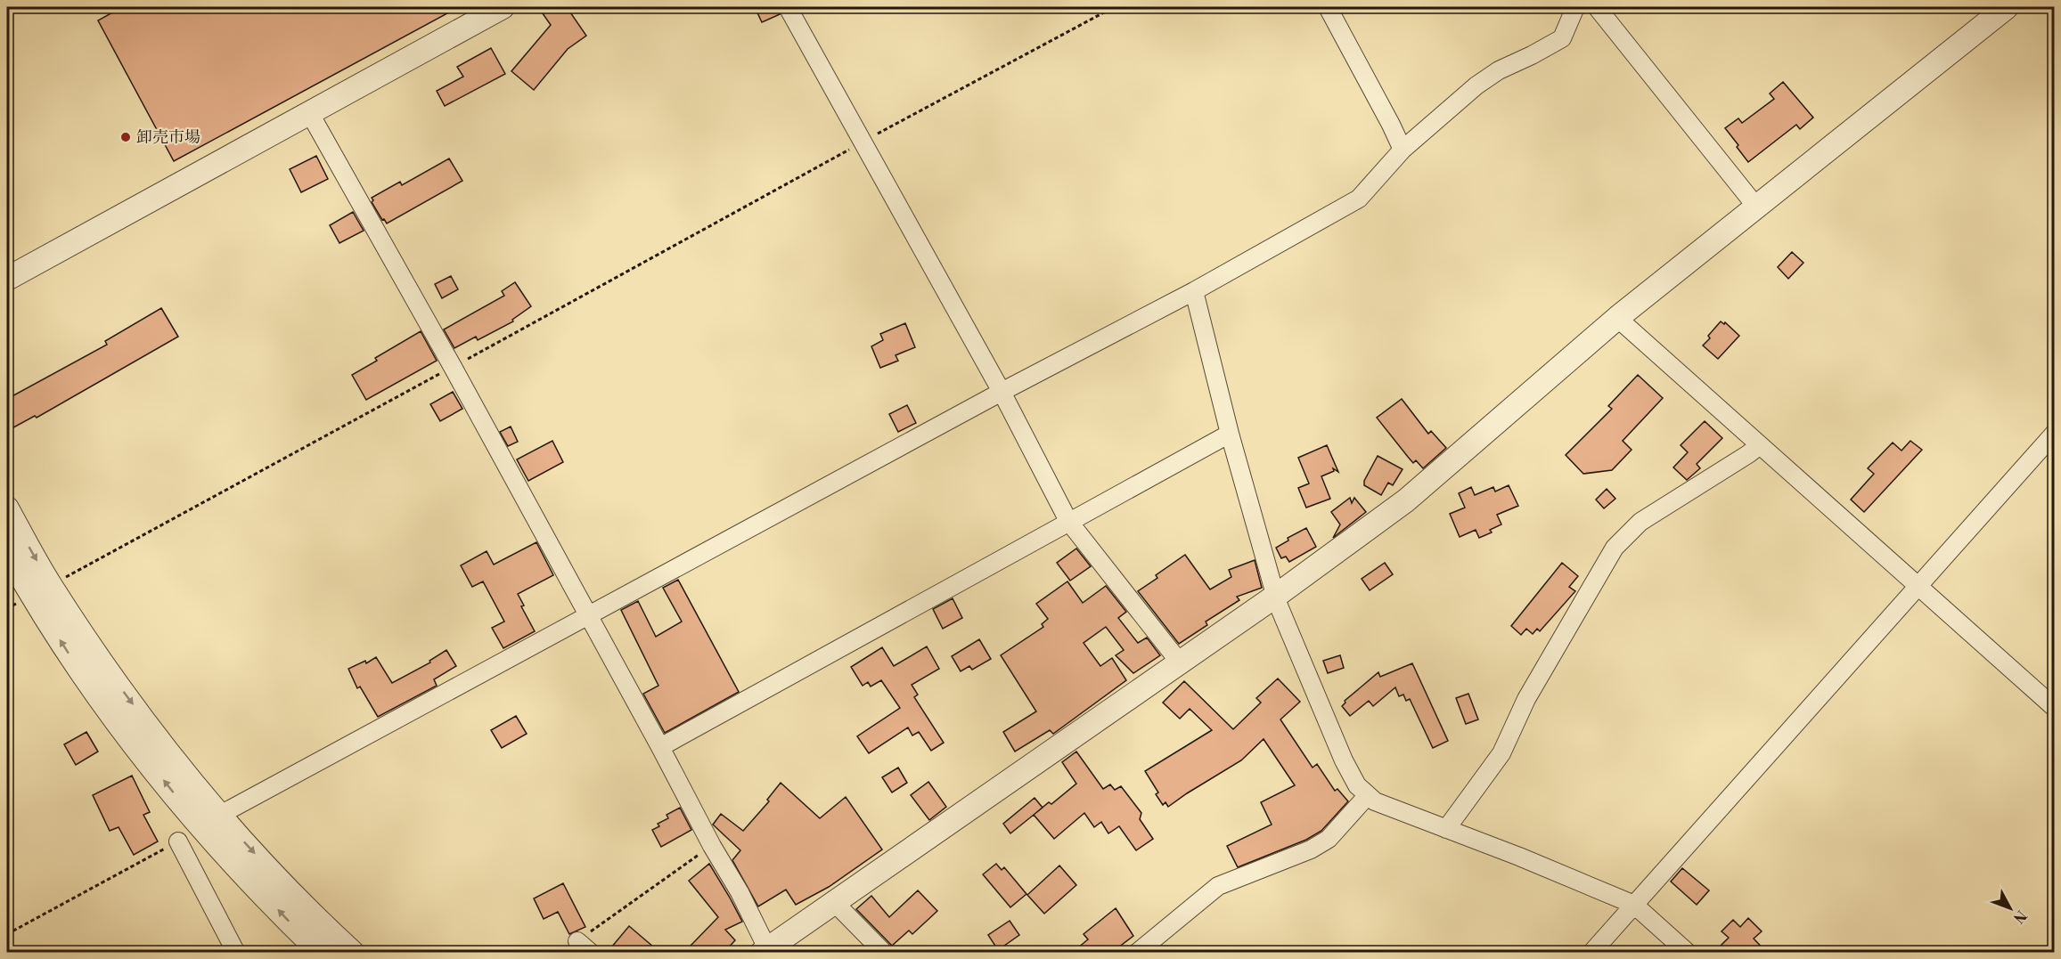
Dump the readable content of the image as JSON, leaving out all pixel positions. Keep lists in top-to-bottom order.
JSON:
{
  "places": ["卸売市場"],
  "north": "bottom right"
}
